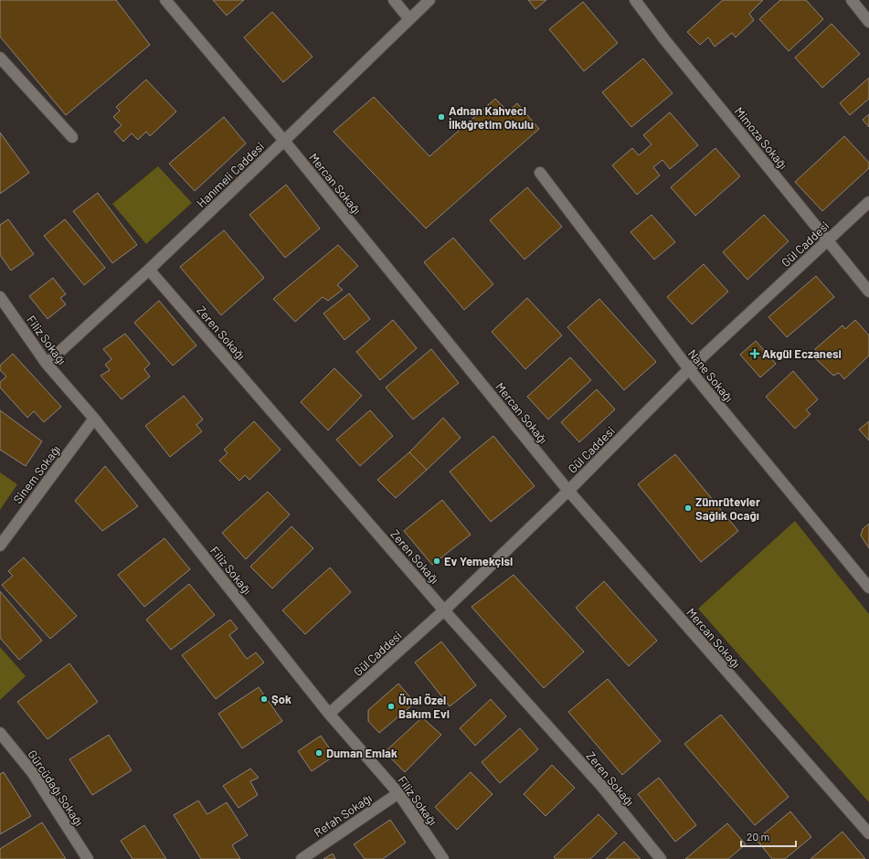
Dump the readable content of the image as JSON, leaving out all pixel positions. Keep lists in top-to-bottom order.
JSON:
{
  "streets": {
    "street": [
      "Mimoza Sokağı",
      "Hanımeli Caddesi",
      "Mercan Sokağı",
      "Gül Caddesi",
      "Zeren Sokağı",
      "Filiz Sokağı",
      "Nane Sokağı",
      "Sinem Sokağı",
      "Gürcüdağı Sokağı",
      "Refah Sokağı"
    ]
  },
  "crossings": [
    ["Mimoza Sokağı", "Gül Caddesi"],
    ["Hanımeli Caddesi", "Mercan Sokağı"],
    ["Hanımeli Caddesi", "Zeren Sokağı"],
    ["Hanımeli Caddesi", "Filiz Sokağı"],
    ["Mercan Sokağı", "Gül Caddesi"],
    ["Gül Caddesi", "Zeren Sokağı"],
    ["Gül Caddesi", "Filiz Sokağı"],
    ["Gül Caddesi", "Nane Sokağı"],
    ["Filiz Sokağı", "Sinem Sokağı"],
    ["Filiz Sokağı", "Refah Sokağı"]
  ],
  "places": {
    "other": [
      "Adnan Kahveci İlköğretim Okulu",
      "Zümrütevler Sağlık Ocağı",
      "Ev Yemekçisi",
      "Şok",
      "Ünal Özel Bakım Evi",
      "Duman Emlak"
    ],
    "health": ["Akgül Eczanesi"]
  },
  "scale_bar": "20 m"
}
